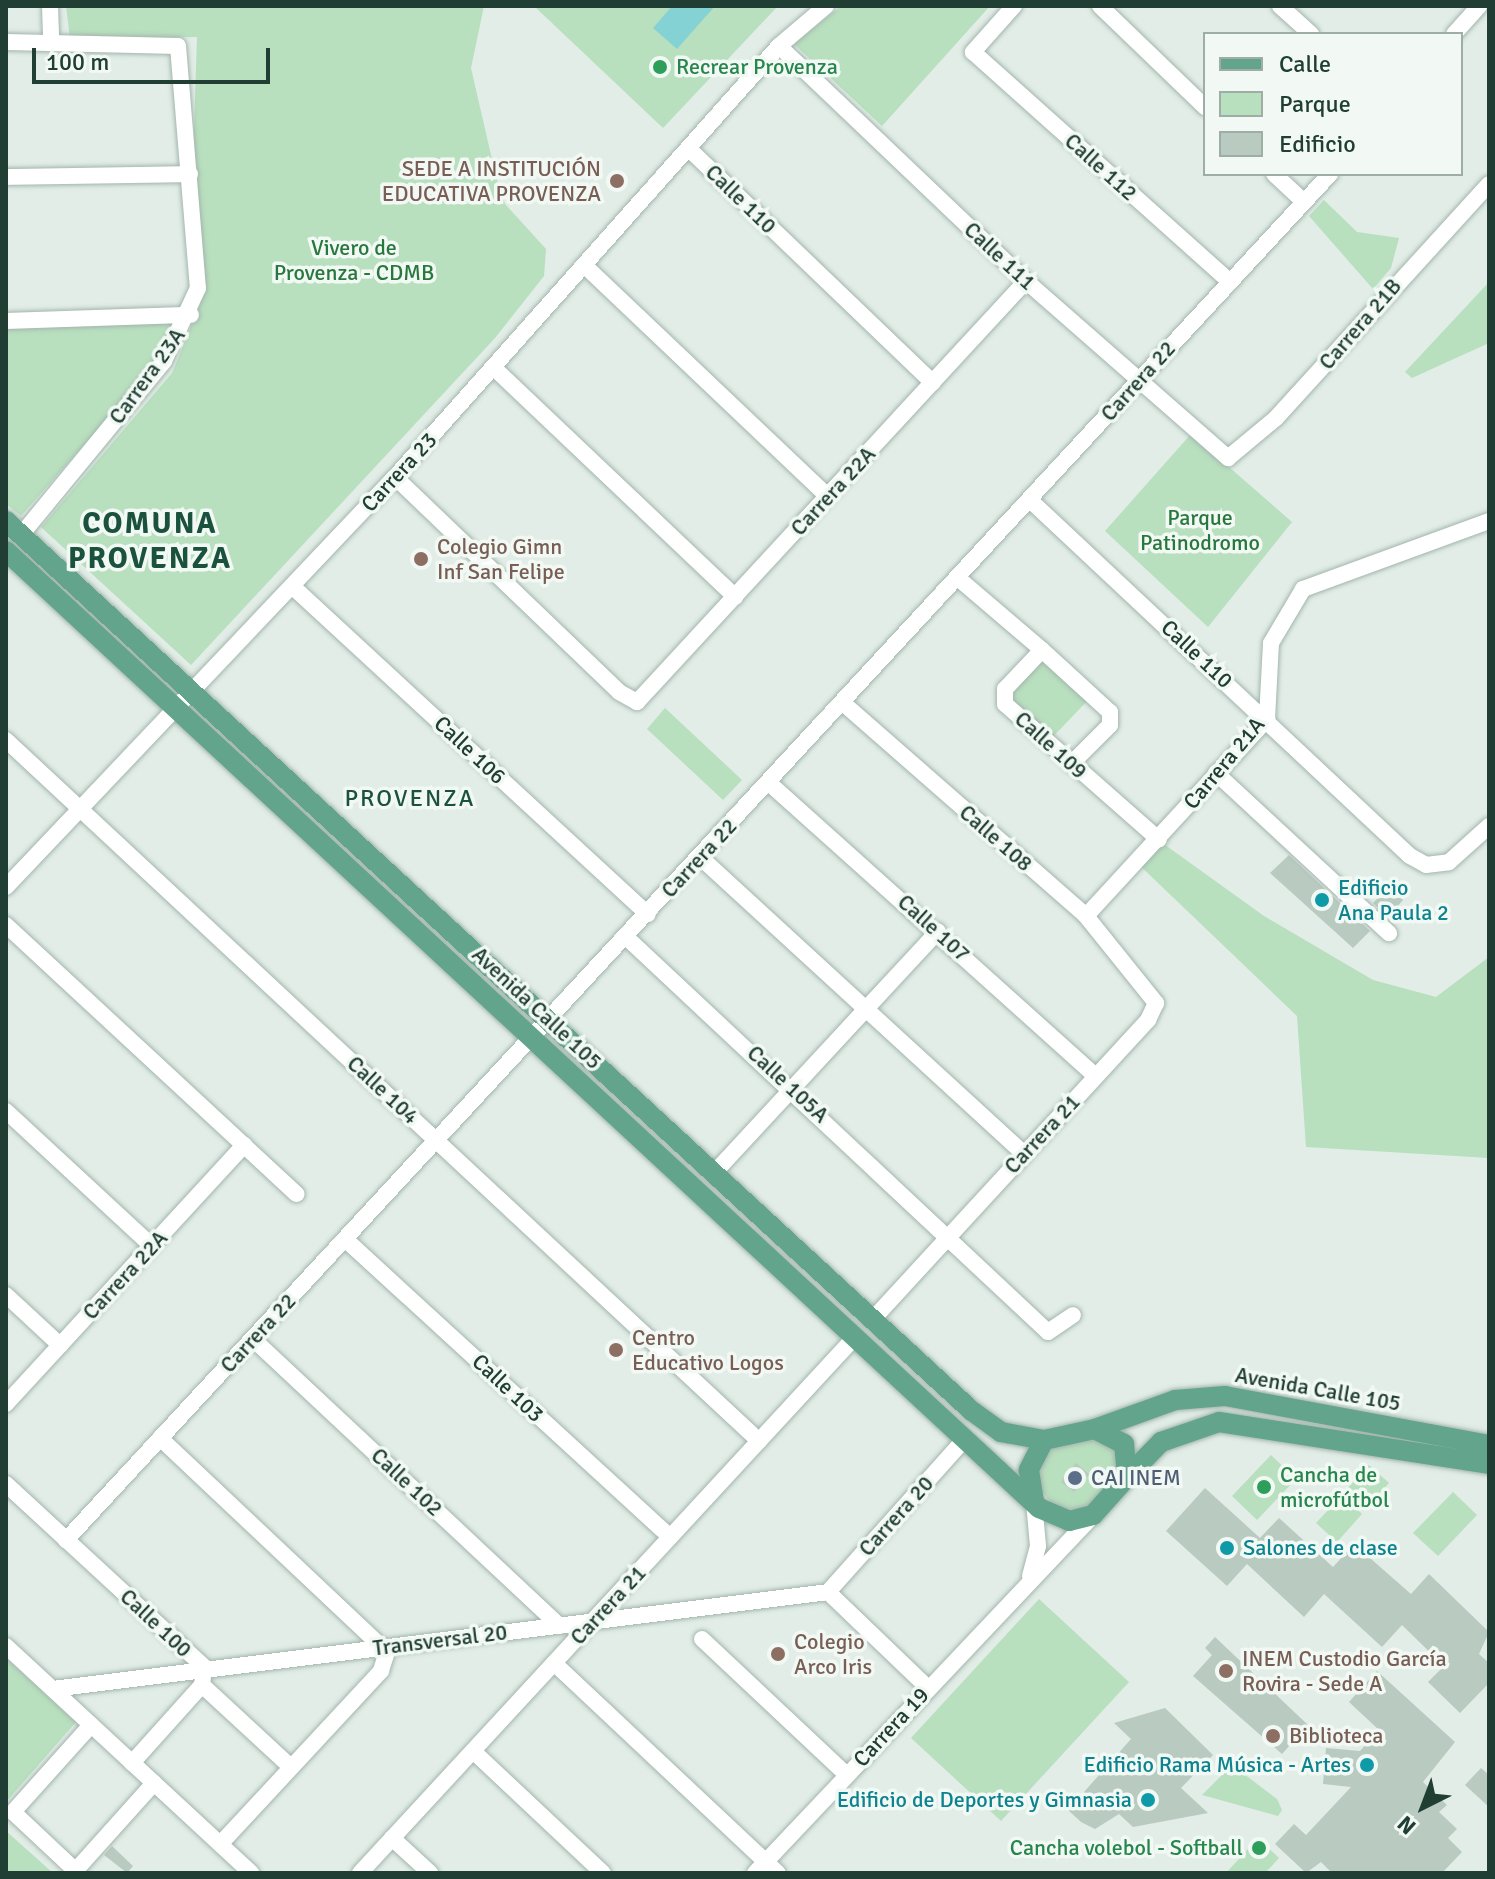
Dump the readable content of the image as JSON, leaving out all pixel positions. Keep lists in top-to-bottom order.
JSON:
{
  "streets": {
    "main road": ["Avenida Calle 105"],
    "street": [
      "Calle 112",
      "Calle 110",
      "Calle 111",
      "Carrera 21B",
      "Carrera 23A",
      "Carrera 22",
      "Carrera 23",
      "Carrera 22A",
      "Calle 109",
      "Calle 106",
      "Carrera 21A",
      "Calle 108",
      "Calle 107",
      "Calle 105A",
      "Calle 104",
      "Carrera 21",
      "Calle 103",
      "Calle 102",
      "Carrera 20",
      "Calle 100",
      "Transversal 20",
      "Carrera 19"
    ]
  },
  "crossings": [
    ["Calle 112", "Carrera 22"],
    ["Calle 110", "Carrera 22"],
    ["Calle 110", "Carrera 23"],
    ["Calle 110", "Carrera 22A"],
    ["Calle 110", "Carrera 21A"],
    ["Calle 111", "Carrera 21B"],
    ["Calle 111", "Carrera 22"],
    ["Calle 111", "Carrera 23"],
    ["Calle 111", "Carrera 22A"],
    ["Carrera 23A", "Avenida Calle 105"],
    ["Carrera 22", "Calle 106"],
    ["Carrera 22", "Calle 108"],
    ["Carrera 22", "Calle 107"],
    ["Carrera 22", "Avenida Calle 105"],
    ["Carrera 22", "Calle 105A"],
    ["Carrera 22", "Calle 104"],
    ["Carrera 22", "Calle 103"],
    ["Carrera 22", "Calle 102"],
    ["Carrera 22", "Calle 100"],
    ["Carrera 23", "Carrera 22A"],
    ["Carrera 23", "Calle 106"],
    ["Carrera 23", "Avenida Calle 105"],
    ["Carrera 23", "Calle 104"],
    ["Calle 109", "Carrera 21A"],
    ["Carrera 21A", "Calle 108"],
    ["Calle 108", "Carrera 21"],
    ["Calle 107", "Carrera 21"],
    ["Avenida Calle 105", "Carrera 21"],
    ["Avenida Calle 105", "Carrera 20"],
    ["Avenida Calle 105", "Carrera 19"],
    ["Calle 105A", "Carrera 21"],
    ["Calle 104", "Carrera 21"],
    ["Carrera 21", "Calle 103"],
    ["Carrera 21", "Transversal 20"],
    ["Calle 102", "Transversal 20"],
    ["Carrera 20", "Transversal 20"],
    ["Calle 100", "Transversal 20"]
  ],
  "districts": ["COMUNA PROVENZA", "PROVENZA"],
  "parks": ["Vivero de Provenza - CDMB", "Parque Patinodromo"],
  "places": [
    "Recrear Provenza",
    "SEDE A INSTITUCIÓN EDUCATIVA PROVENZA",
    "Colegio Gimn Inf San Felipe",
    "Edificio Ana Paula 2",
    "Centro Educativo Logos",
    "CAI INEM",
    "Cancha de microfútbol",
    "Salones de clase",
    "Colegio Arco Iris",
    "INEM Custodio García Rovira - Sede A",
    "Biblioteca",
    "Edificio Rama Música - Artes",
    "Edificio de Deportes y Gimnasia",
    "Cancha volebol - Softball"
  ],
  "legend": ["Calle", "Parque", "Edificio"],
  "scale_bar": "100 m",
  "north": "bottom left"
}
